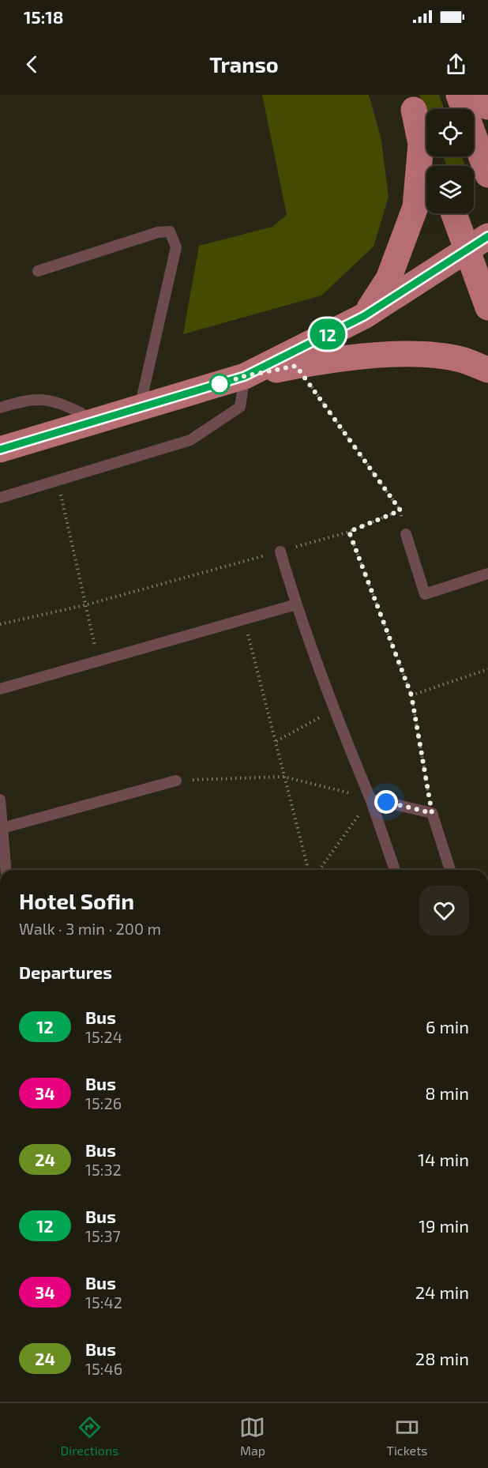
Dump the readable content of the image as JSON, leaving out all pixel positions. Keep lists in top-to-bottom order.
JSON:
{
  "lines": ["bus line 12"],
  "page": {
    "status": "15:18",
    "header": "Transo",
    "on_map": "12",
    "heading": [
      ["Hotel Sofin", "Walk · 3 min · 200 m"],
      "Departures"
    ],
    "list": [
      {
        "mark": "12",
        "name": "Bus",
        "note": "15:24",
        "value": "6 min"
      },
      {
        "mark": "34",
        "name": "Bus",
        "note": "15:26",
        "value": "8 min"
      },
      {
        "mark": "24",
        "name": "Bus",
        "note": "15:32",
        "value": "14 min"
      },
      {
        "mark": "12",
        "name": "Bus",
        "note": "15:37",
        "value": "19 min"
      },
      {
        "mark": "34",
        "name": "Bus",
        "note": "15:42",
        "value": "24 min"
      },
      {
        "mark": "24",
        "name": "Bus",
        "note": "15:46",
        "value": "28 min"
      }
    ],
    "tabs": ["Directions", "Map", "Tickets"]
  }
}
